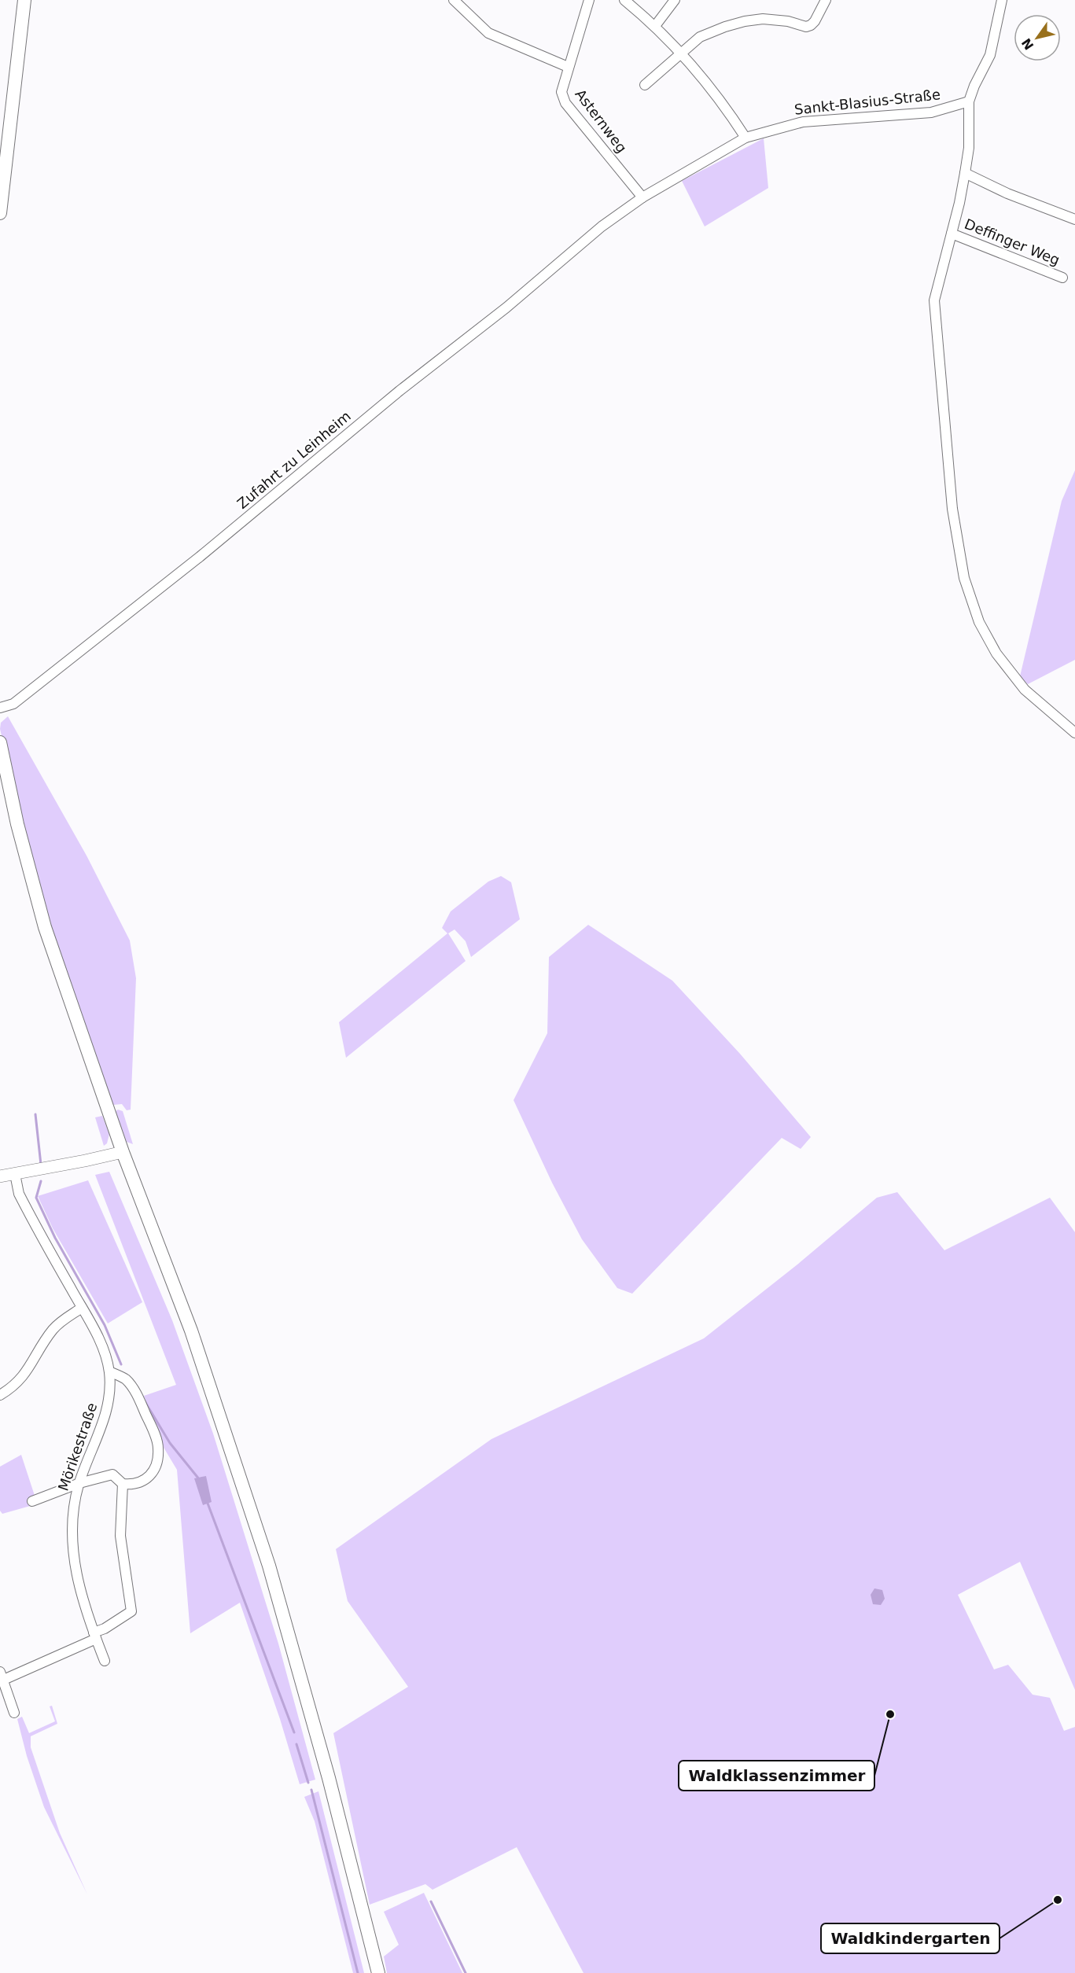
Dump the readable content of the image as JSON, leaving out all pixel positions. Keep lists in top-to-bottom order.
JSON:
{
  "streets": {
    "street": [
      "Sankt-Blasius-Straße",
      "Asternweg",
      "Deffinger Weg",
      "Zufahrt zu Leinheim",
      "Mörikestraße"
    ]
  },
  "crossings": [
    ["Sankt-Blasius-Straße", "Asternweg"],
    ["Sankt-Blasius-Straße", "Deffinger Weg"],
    ["Sankt-Blasius-Straße", "Zufahrt zu Leinheim"]
  ],
  "places": ["Waldklassenzimmer", "Waldkindergarten"],
  "north": "bottom left"
}
